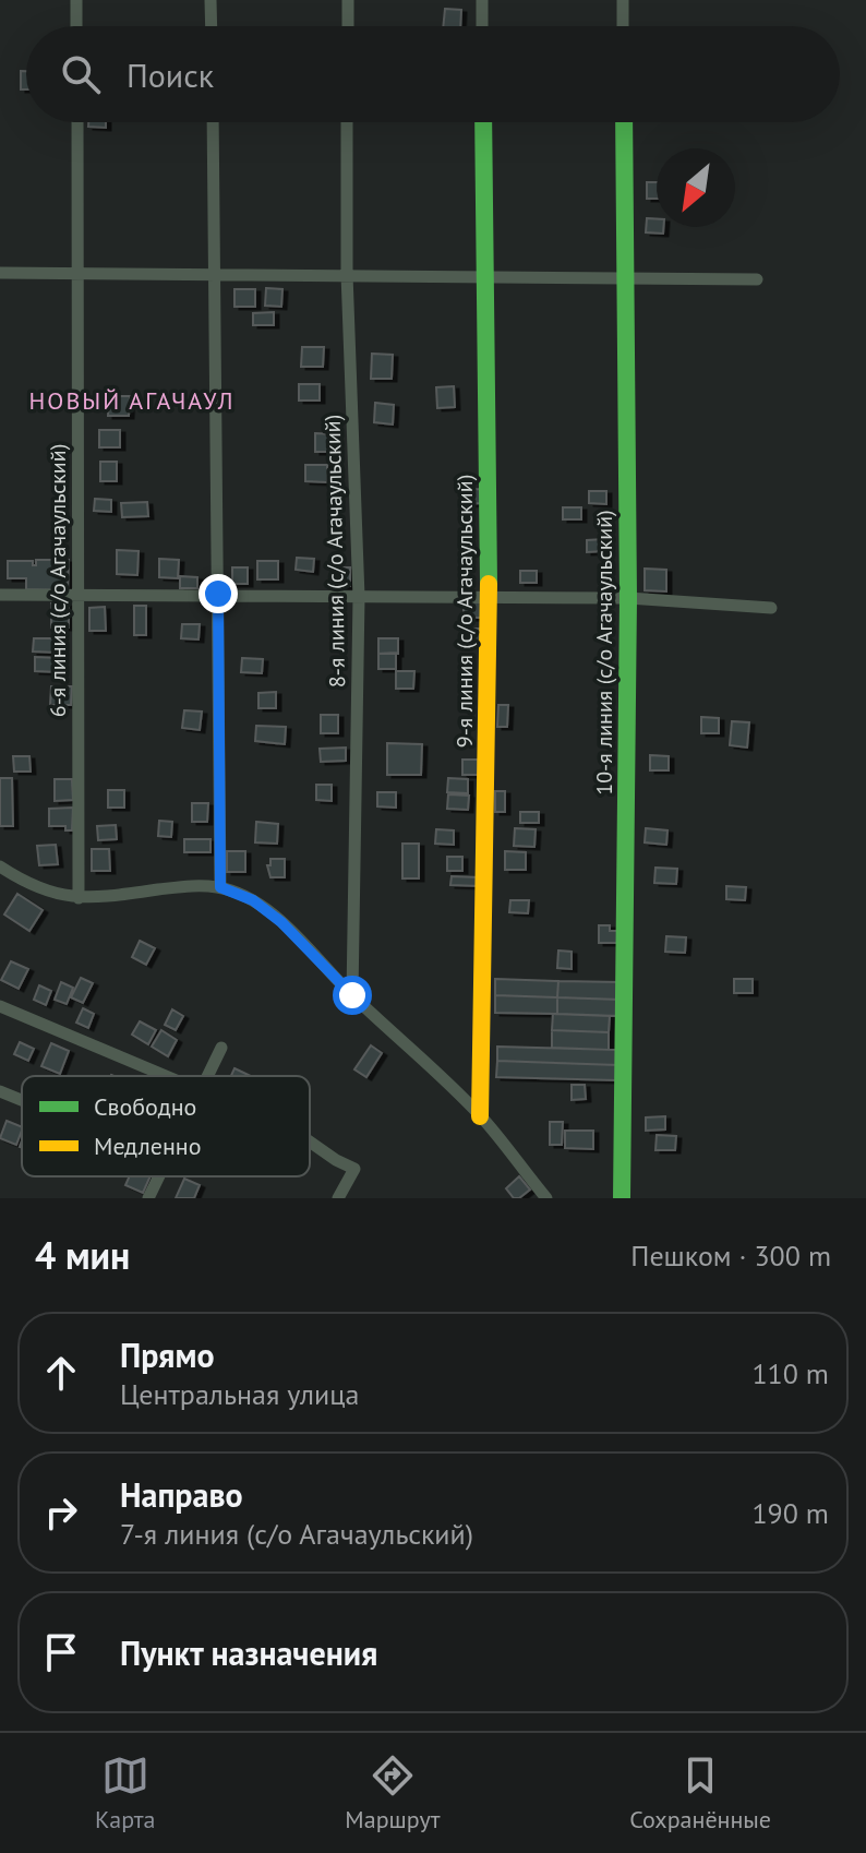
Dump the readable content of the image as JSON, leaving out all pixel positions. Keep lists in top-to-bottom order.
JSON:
{
  "streets": {
    "street": [
      "8-я линия (с/о Агачаульский)",
      "6-я линия (с/о Агачаульский)",
      "9-я линия (с/о Агачаульский)",
      "10-я линия (с/о Агачаульский)"
    ]
  },
  "districts": ["НОВЫЙ АГАЧАУЛ"],
  "legend": ["Свободно", "Медленно"],
  "north": "bottom left",
  "page": {
    "search": "Поиск",
    "heading": ["4 мин", "Пешком · 300 m"],
    "list": [
      ["Прямо", "Центральная улица", "110 m"],
      ["Направо", "7-я линия (с/о Агачаульский)", "190 m"],
      "Пункт назначения"
    ],
    "nav": ["Карта", "Маршрут", "Сохранённые"]
  }
}
